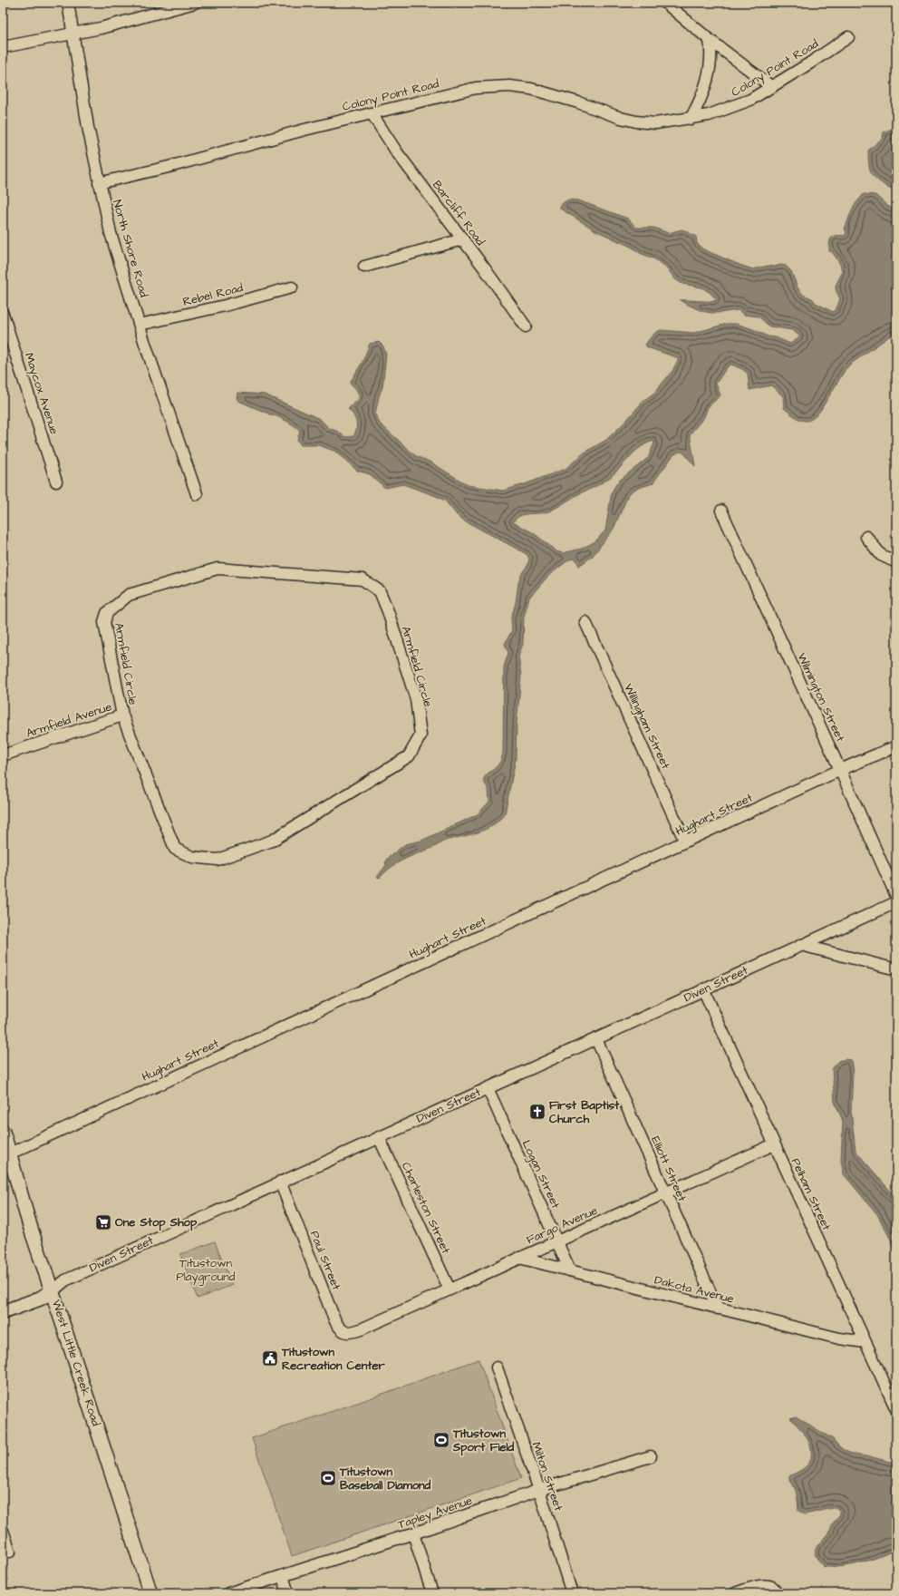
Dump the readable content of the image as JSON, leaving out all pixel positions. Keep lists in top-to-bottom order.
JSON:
{
  "streets": {
    "main road": ["Diven Street", "West Little Creek Road"],
    "street": [
      "Colony Point Road",
      "Barcliff Road",
      "North Shore Road",
      "Rebel Road",
      "Maycox Avenue",
      "Armfield Circle",
      "Wilmington Street",
      "Armfield Avenue",
      "Willingham Street",
      "Hughart Street",
      "Elliott Street",
      "Logan Street",
      "Pelham Street",
      "Charleston Street",
      "Fargo Avenue",
      "Paul Street",
      "Dakota Avenue",
      "Milton Street",
      "Tapley Avenue"
    ]
  },
  "crossings": [
    ["Colony Point Road", "Barcliff Road"],
    ["Colony Point Road", "North Shore Road"],
    ["North Shore Road", "Rebel Road"],
    ["Armfield Circle", "Armfield Avenue"],
    ["Wilmington Street", "Hughart Street"],
    ["Willingham Street", "Hughart Street"],
    ["Hughart Street", "West Little Creek Road"],
    ["Diven Street", "Elliott Street"],
    ["Diven Street", "Logan Street"],
    ["Diven Street", "Pelham Street"],
    ["Diven Street", "Charleston Street"],
    ["Diven Street", "Paul Street"],
    ["Diven Street", "West Little Creek Road"],
    ["Elliott Street", "Fargo Avenue"],
    ["Elliott Street", "Dakota Avenue"],
    ["Logan Street", "Fargo Avenue"],
    ["Logan Street", "Dakota Avenue"],
    ["Pelham Street", "Fargo Avenue"],
    ["Pelham Street", "Dakota Avenue"],
    ["Charleston Street", "Fargo Avenue"],
    ["Fargo Avenue", "Paul Street"],
    ["Fargo Avenue", "Dakota Avenue"],
    ["Milton Street", "Tapley Avenue"]
  ],
  "parks": ["Titustown Playground"],
  "places": {
    "church": ["First Baptist Church"],
    "supermarket": ["One Stop Shop"],
    "public building": ["Titustown Recreation Center"],
    "sports": ["Titustown Sport Field", "Titustown Baseball Diamond"]
  }
}
